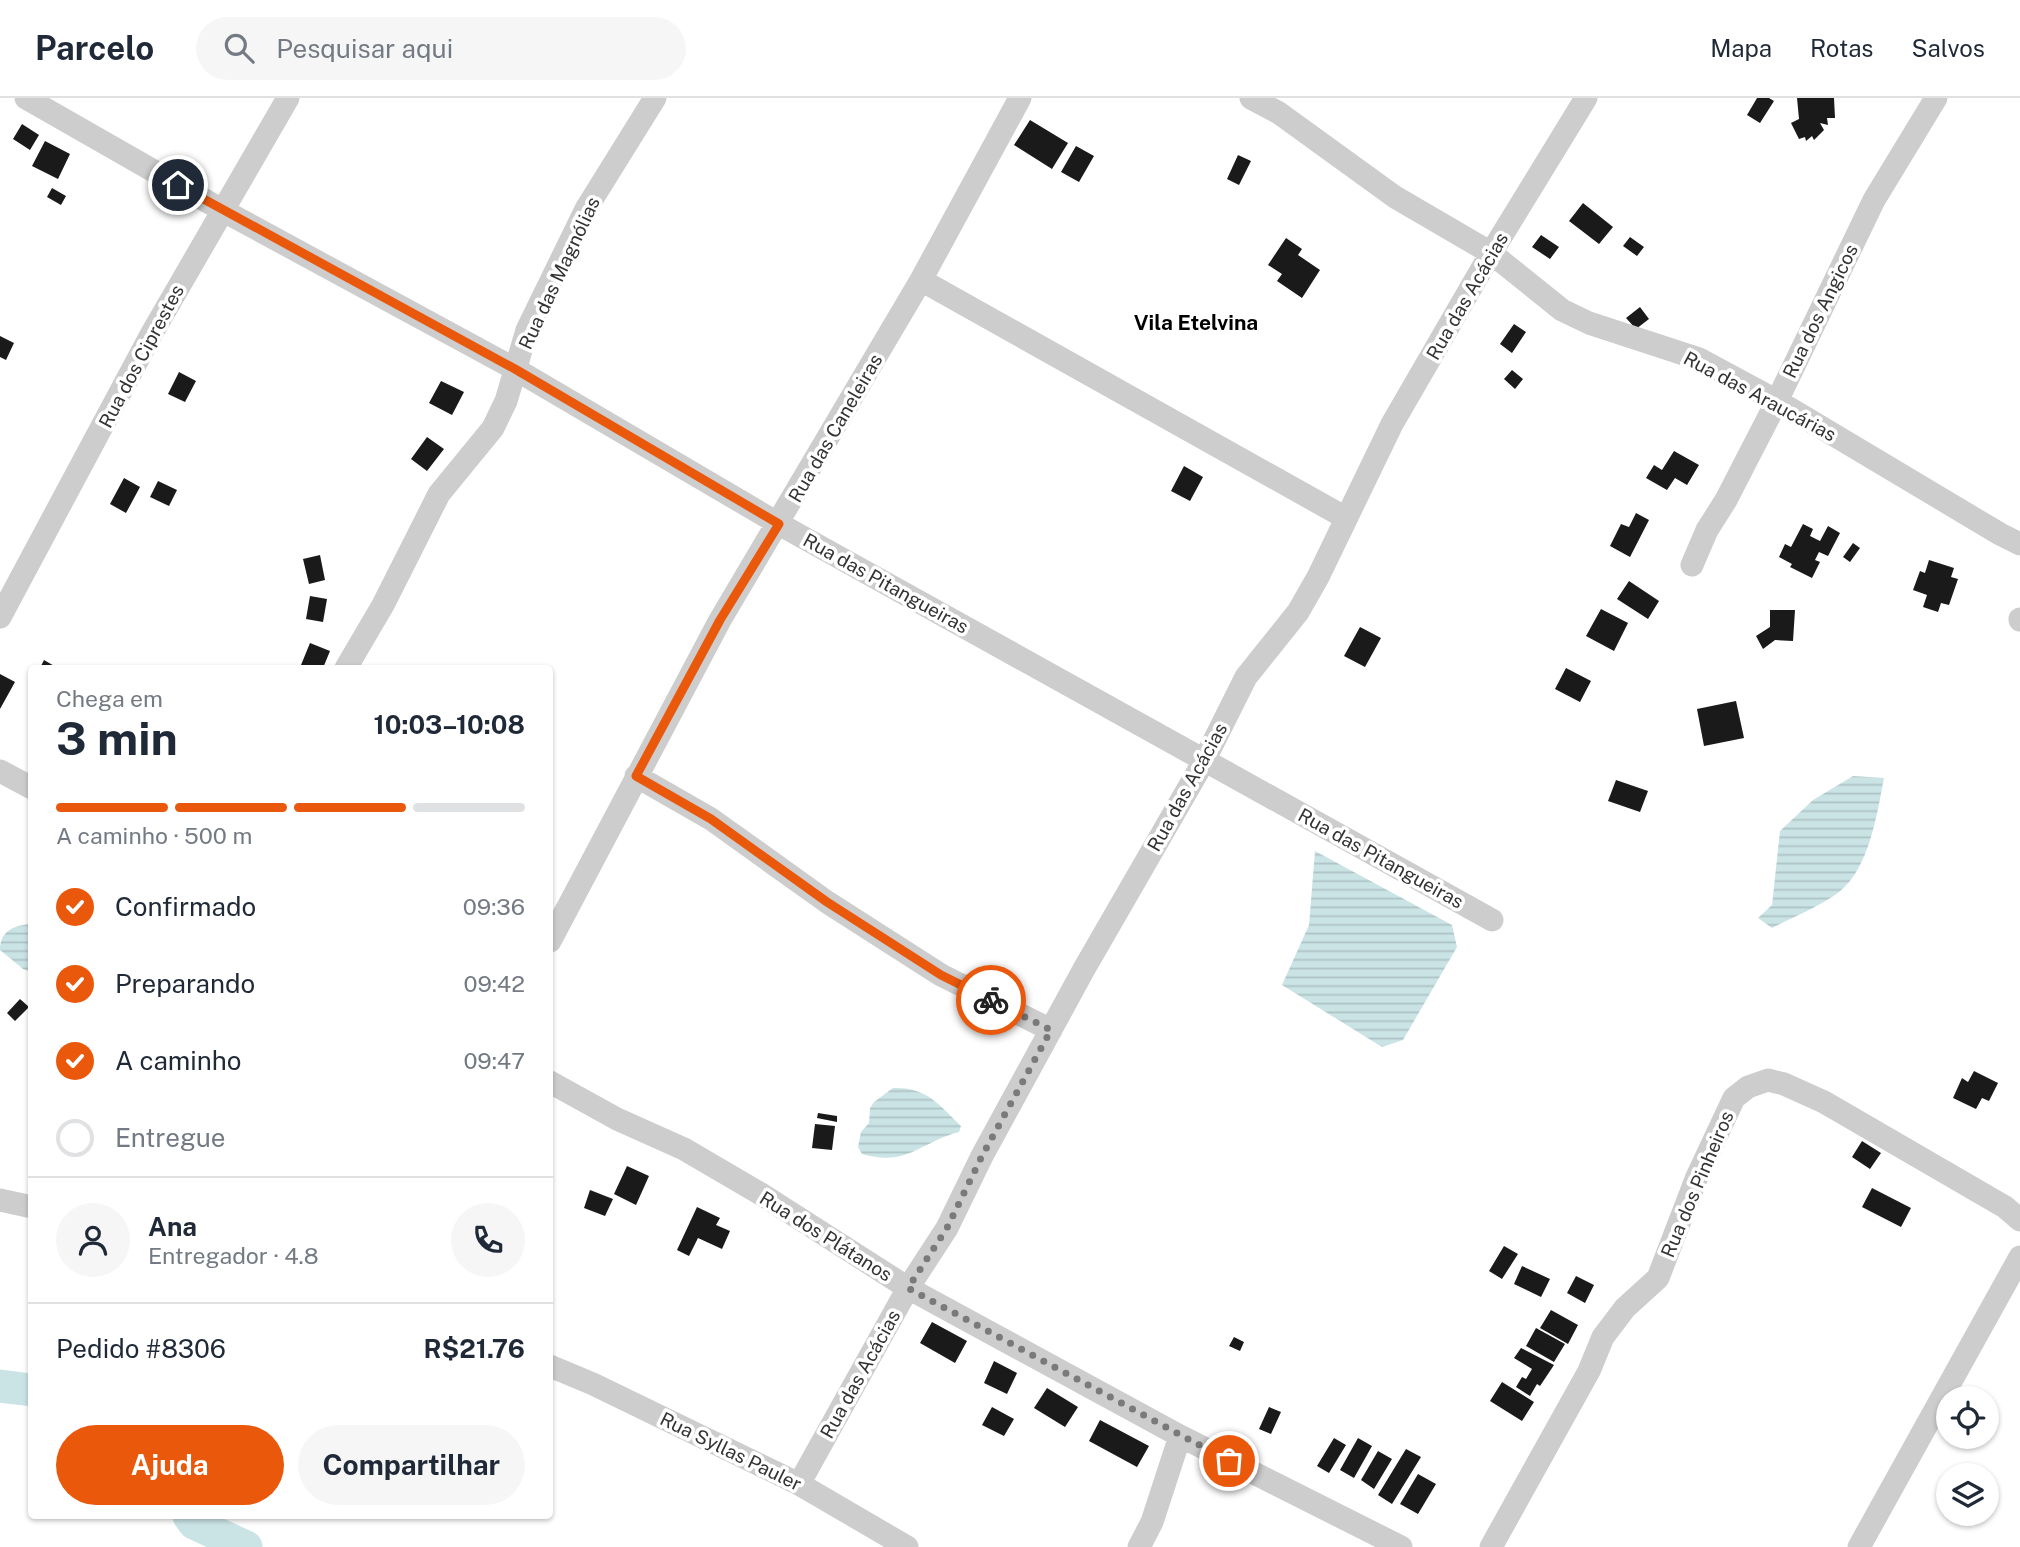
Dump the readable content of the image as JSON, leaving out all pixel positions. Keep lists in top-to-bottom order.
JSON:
{
  "streets": {
    "street": [
      "Rua das Magnólias",
      "Rua das Acácias",
      "Rua dos Angicos",
      "Rua dos Ciprestes",
      "Rua das Araucárias",
      "Rua das Caneleiras",
      "Rua das Pitangueiras",
      "Rua dos Pinheiros",
      "Rua dos Plátanos",
      "Rua Syllas Pauler"
    ]
  },
  "crossings": [
    ["Rua das Magnólias", "Rua das Pitangueiras"],
    ["Rua das Acácias", "Rua das Araucárias"],
    ["Rua das Acácias", "Rua das Pitangueiras"],
    ["Rua das Acácias", "Rua dos Plátanos"],
    ["Rua das Acácias", "Rua Syllas Pauler"],
    ["Rua dos Angicos", "Rua das Araucárias"],
    ["Rua dos Ciprestes", "Rua das Pitangueiras"],
    ["Rua das Caneleiras", "Rua das Pitangueiras"]
  ],
  "districts": ["Vila Etelvina"],
  "page": {
    "header": "Parcelo",
    "search": "Pesquisar aqui",
    "nav": ["Mapa", "Rotas", "Salvos"],
    "heading": ["3 min", "Chega em", "10:03–10:08"],
    "panel": [
      "Ana",
      "Entregador · 4.8",
      "Pedido #8306",
      "R$21.76"
    ],
    "bar": "A caminho · 500 m",
    "list": [
      ["Confirmado", "09:36"],
      ["Preparando", "09:42"],
      ["A caminho", "09:47"],
      "Entregue"
    ],
    "buttons": ["Ajuda", "Compartilhar"]
  }
}
